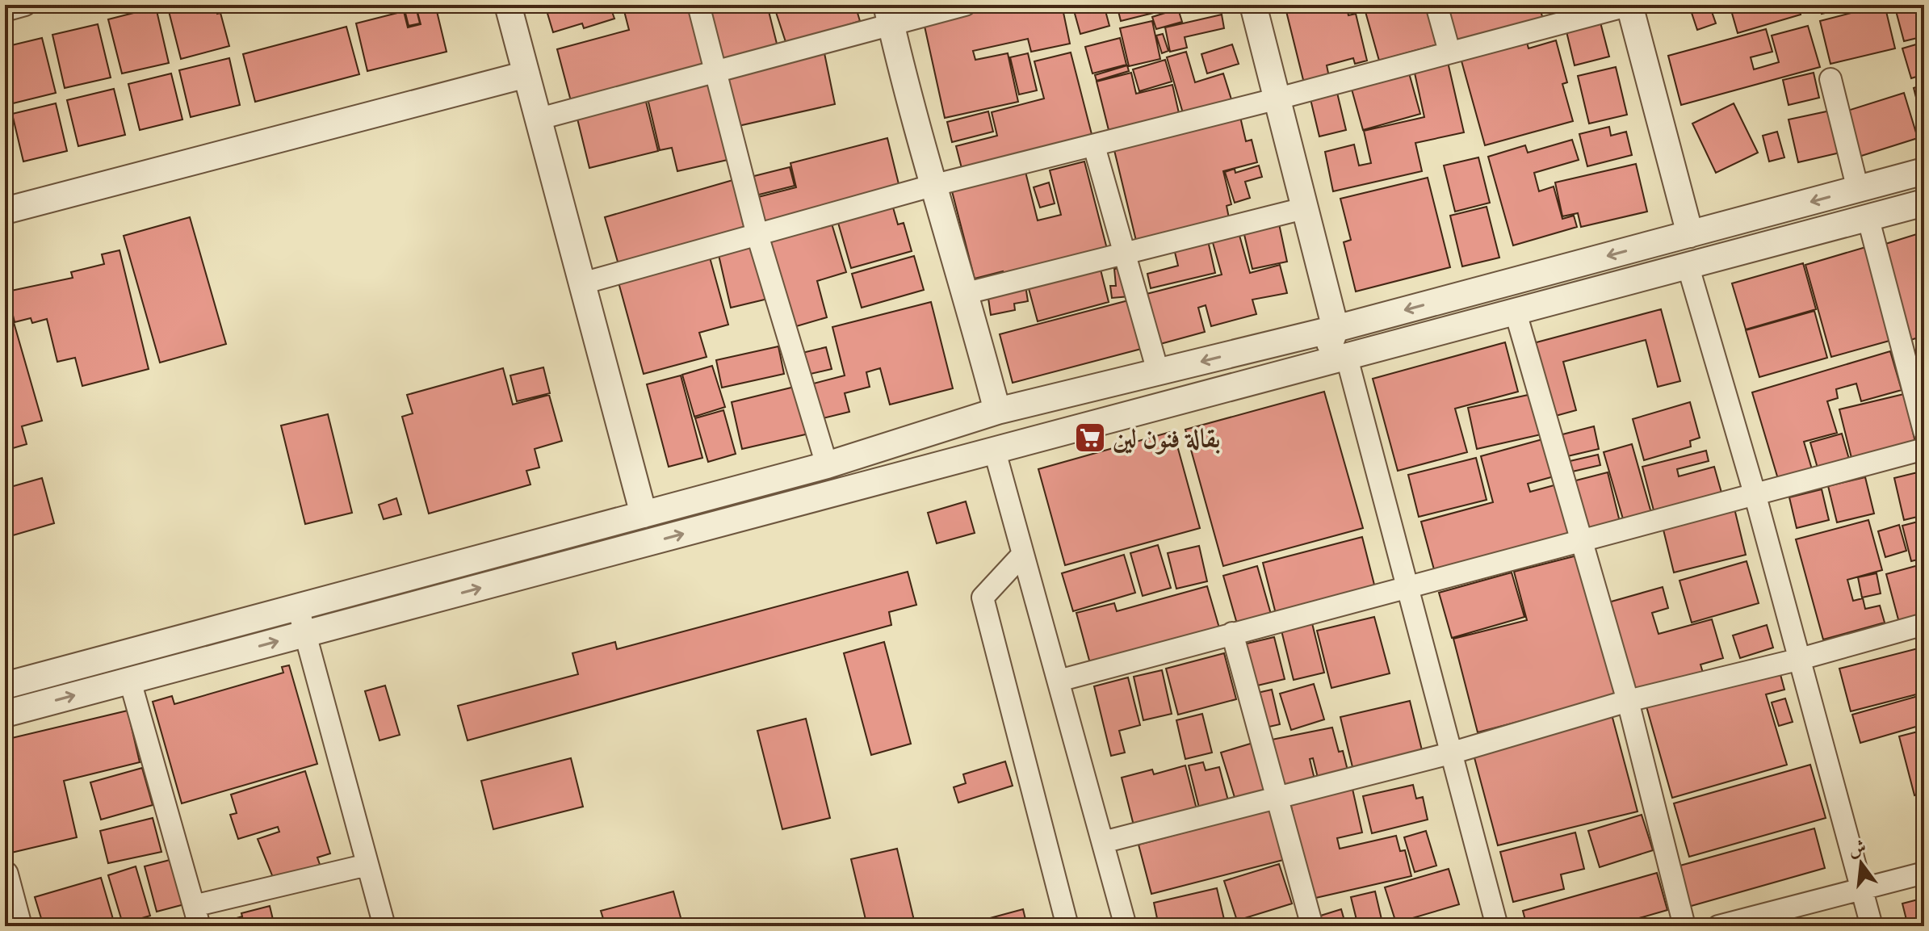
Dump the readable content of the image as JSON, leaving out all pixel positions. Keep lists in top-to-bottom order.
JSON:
{
  "places": {
    "supermarket": ["بقالة فنون لين"]
  },
  "north": "top"
}
